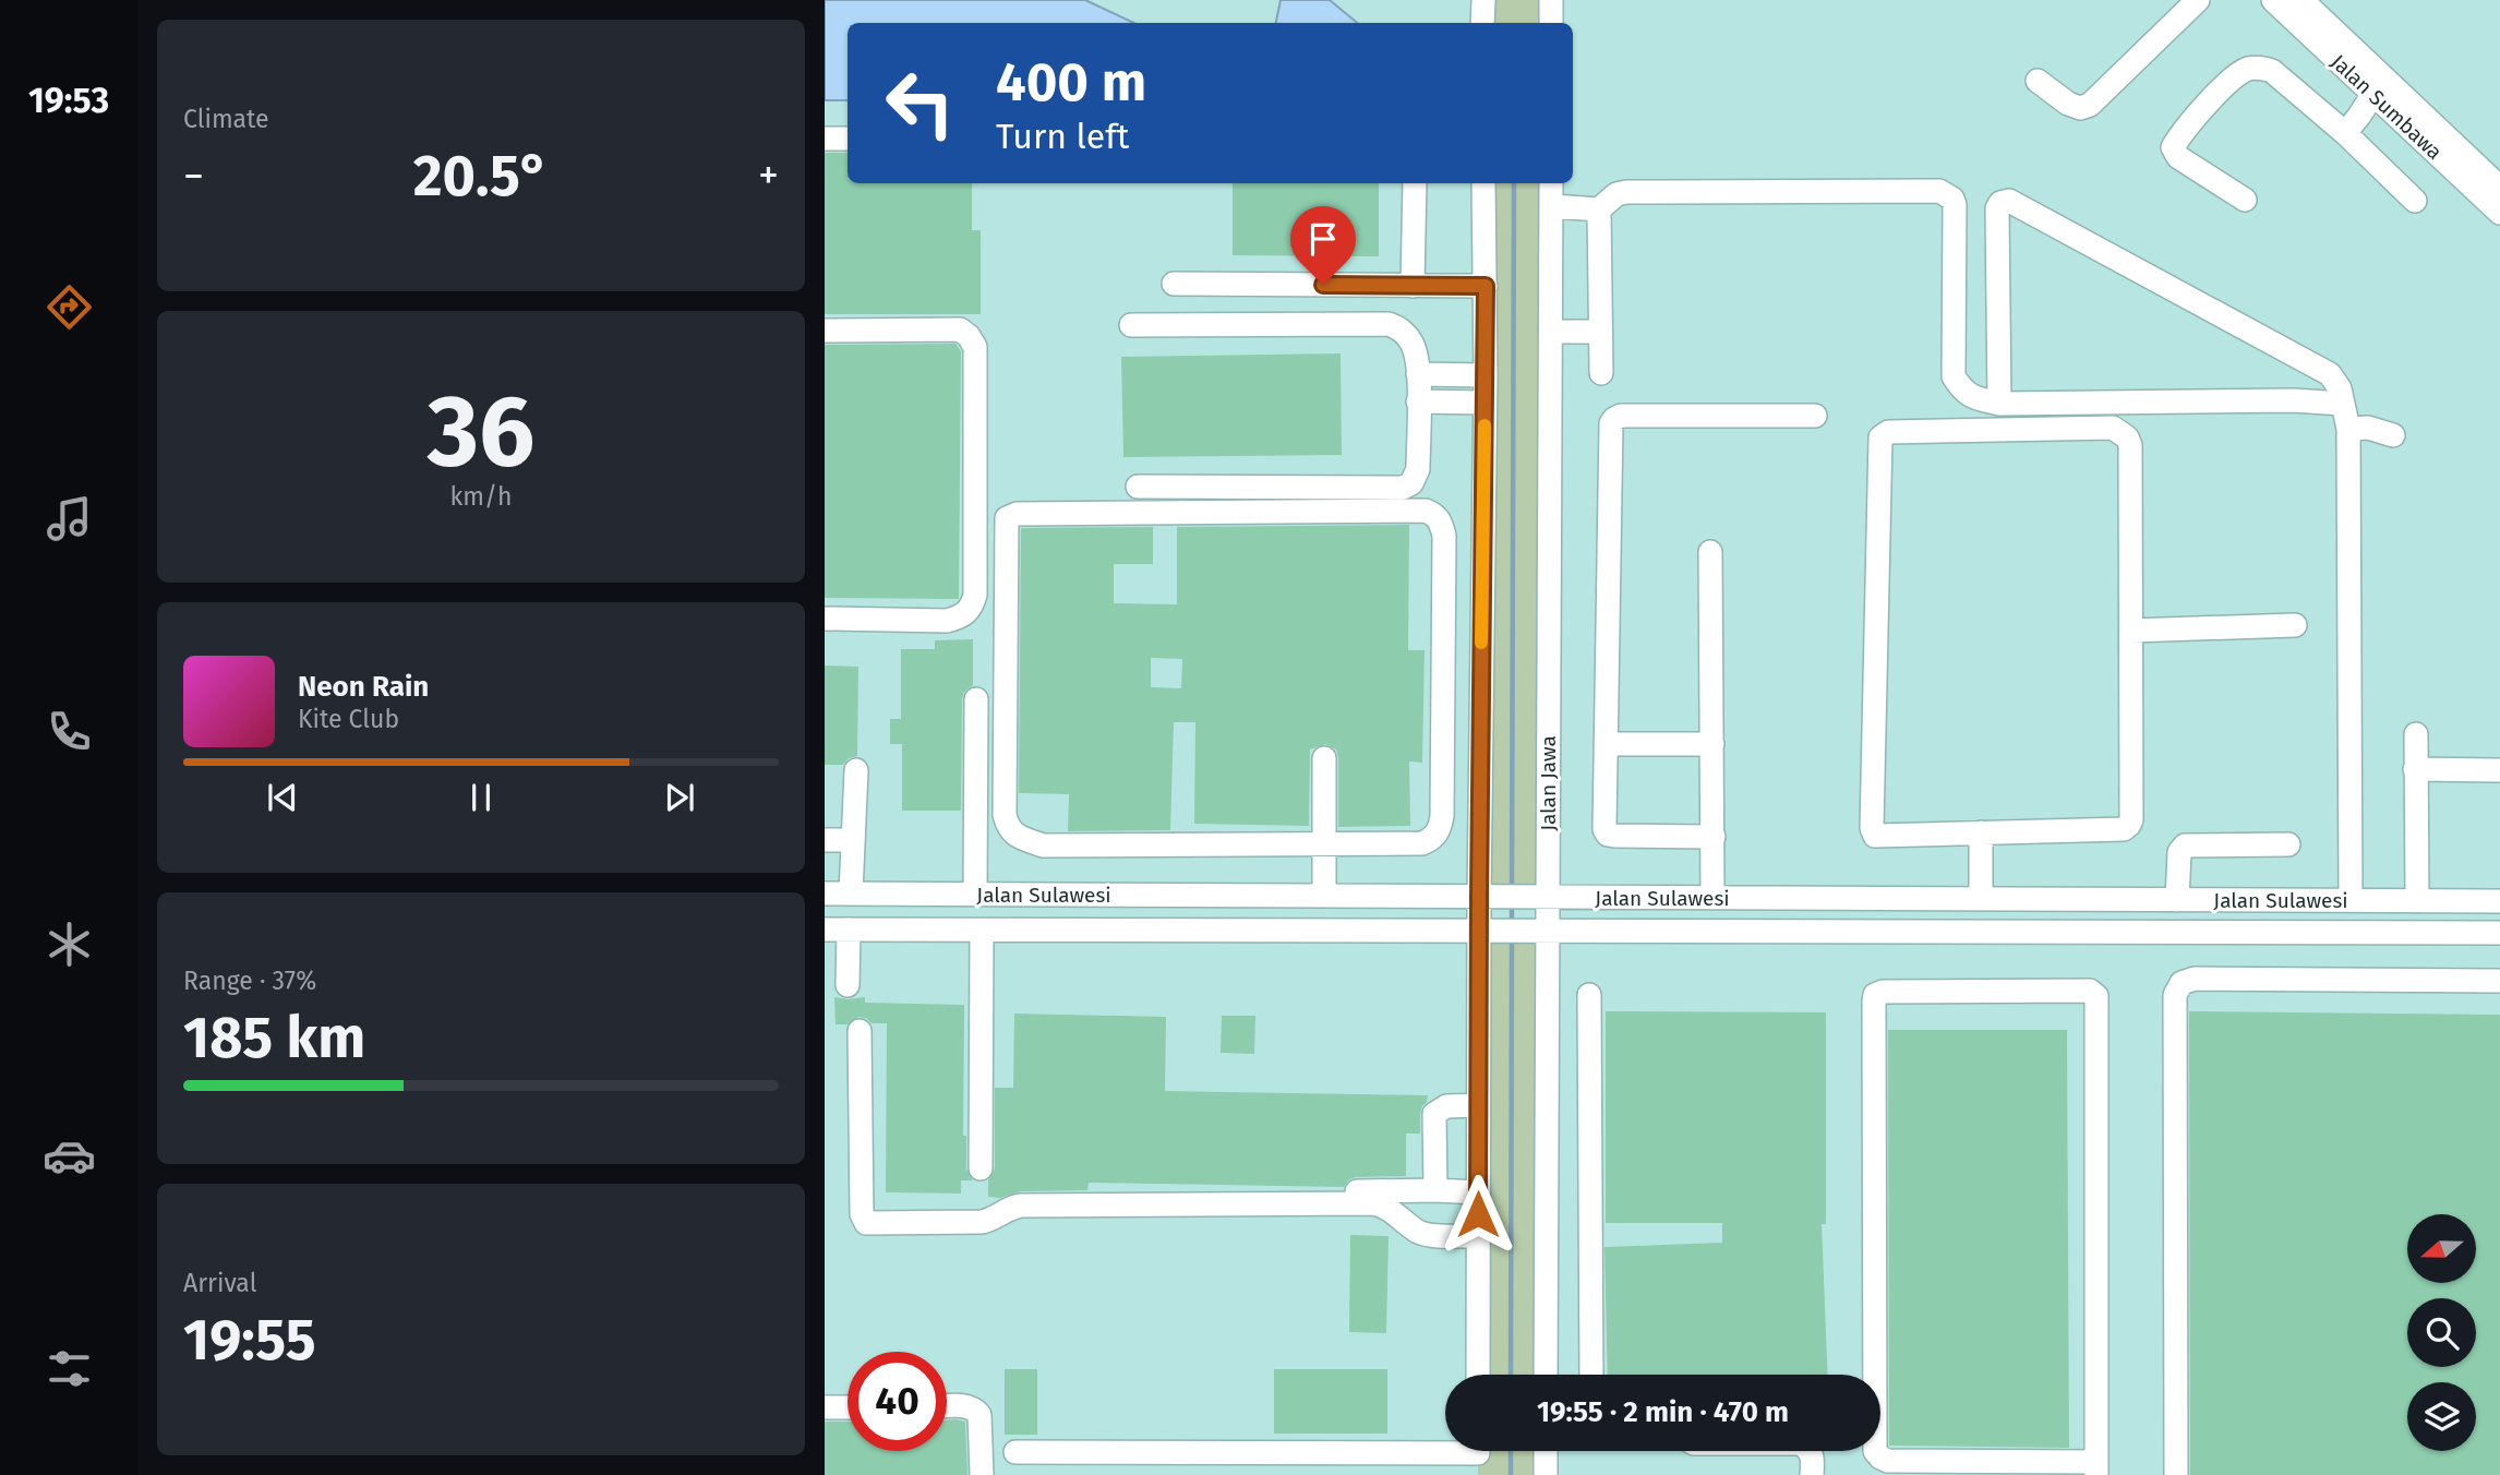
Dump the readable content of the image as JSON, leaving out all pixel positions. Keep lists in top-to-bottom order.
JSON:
{
  "streets": {
    "street": ["Jalan Sumbawa", "Jalan Jawa", "Jalan Sulawesi"]
  },
  "crossings": [
    ["Jalan Jawa", "Jalan Sulawesi"]
  ],
  "north": "left",
  "page": {
    "tabs": "19:53",
    "tile": [
      "Climate",
      ["36", "km/h"],
      ["Range · 37%", "185 km"],
      ["Arrival", "19:55"]
    ],
    "turn": ["400 m", "Turn left"],
    "heat": ["−", "20.5°", "+"],
    "song": ["Neon Rain", "Kite Club"],
    "limit": "40",
    "trip": "19:55 · 2 min · 470 m"
  }
}
